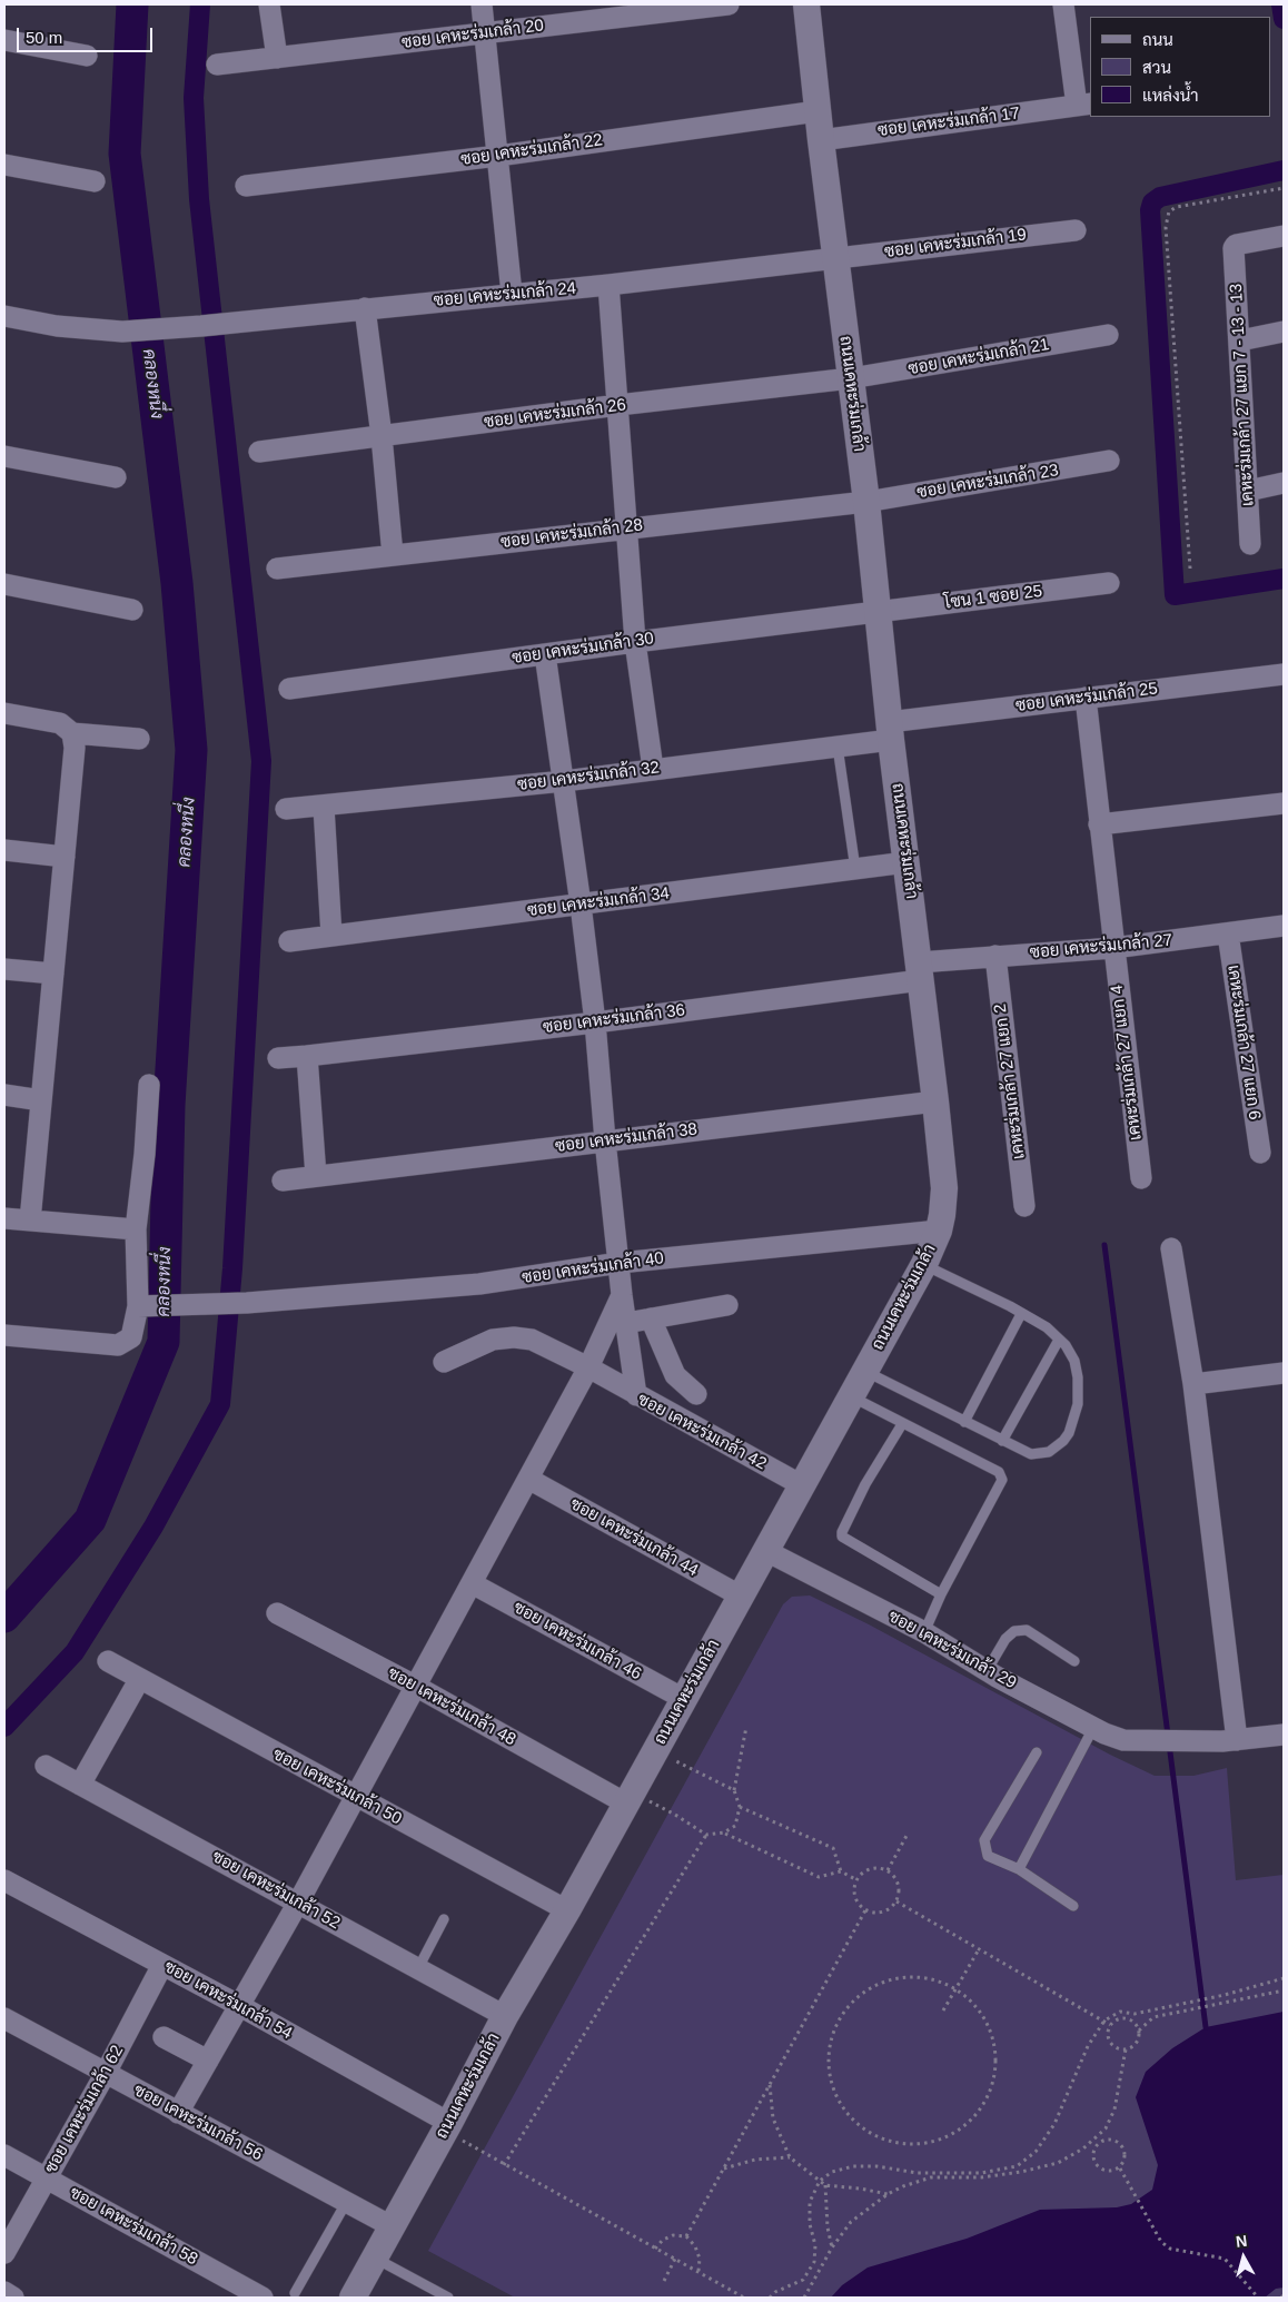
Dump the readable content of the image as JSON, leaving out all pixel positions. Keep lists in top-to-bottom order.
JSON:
{
  "streets": {
    "street": [
      "ซอย เคหะร่มเกล้า 20",
      "ซอย เคหะร่มเกล้า 17",
      "ซอย เคหะร่มเกล้า 22",
      "ซอย เคหะร่มเกล้า 19",
      "ซอย เคหะร่มเกล้า 24",
      "ซอย เคหะร่มเกล้า 21",
      "ถนนเคหะร่มเกล้า",
      "เคหะร่มเกล้า 27 แยก 7 - 13 - 13",
      "ซอย เคหะร่มเกล้า 26",
      "ซอย เคหะร่มเกล้า 23",
      "ซอย เคหะร่มเกล้า 28",
      "โซน 1 ซอย 25",
      "ซอย เคหะร่มเกล้า 30",
      "ซอย เคหะร่มเกล้า 25",
      "ซอย เคหะร่มเกล้า 32",
      "ซอย เคหะร่มเกล้า 34",
      "ซอย เคหะร่มเกล้า 27",
      "ซอย เคหะร่มเกล้า 36",
      "เคหะร่มเกล้า 27 แยก 6",
      "เคหะร่มเกล้า 27 แยก 4",
      "เคหะร่มเกล้า 27 แยก 2",
      "ซอย เคหะร่มเกล้า 38",
      "ซอย เคหะร่มเกล้า 40",
      "ซอย เคหะร่มเกล้า 42",
      "ซอย เคหะร่มเกล้า 44",
      "ซอย เคหะร่มเกล้า 46",
      "ซอย เคหะร่มเกล้า 29",
      "ซอย เคหะร่มเกล้า 48",
      "ซอย เคหะร่มเกล้า 50",
      "ซอย เคหะร่มเกล้า 52",
      "ซอย เคหะร่มเกล้า 54",
      "ซอย เคหะร่มเกล้า 62",
      "ซอย เคหะร่มเกล้า 56",
      "ซอย เคหะร่มเกล้า 58"
    ]
  },
  "crossings": [
    ["ซอย เคหะร่มเกล้า 17", "ถนนเคหะร่มเกล้า"],
    ["ซอย เคหะร่มเกล้า 22", "ถนนเคหะร่มเกล้า"],
    ["ซอย เคหะร่มเกล้า 19", "ซอย เคหะร่มเกล้า 24"],
    ["ซอย เคหะร่มเกล้า 19", "ถนนเคหะร่มเกล้า"],
    ["ซอย เคหะร่มเกล้า 24", "ถนนเคหะร่มเกล้า"],
    ["ซอย เคหะร่มเกล้า 21", "ถนนเคหะร่มเกล้า"],
    ["ซอย เคหะร่มเกล้า 21", "ซอย เคหะร่มเกล้า 26"],
    ["ถนนเคหะร่มเกล้า", "ซอย เคหะร่มเกล้า 26"],
    ["ถนนเคหะร่มเกล้า", "ซอย เคหะร่มเกล้า 23"],
    ["ถนนเคหะร่มเกล้า", "ซอย เคหะร่มเกล้า 28"],
    ["ถนนเคหะร่มเกล้า", "โซน 1 ซอย 25"],
    ["ถนนเคหะร่มเกล้า", "ซอย เคหะร่มเกล้า 30"],
    ["ถนนเคหะร่มเกล้า", "ซอย เคหะร่มเกล้า 25"],
    ["ถนนเคหะร่มเกล้า", "ซอย เคหะร่มเกล้า 32"],
    ["ถนนเคหะร่มเกล้า", "ซอย เคหะร่มเกล้า 34"],
    ["ถนนเคหะร่มเกล้า", "ซอย เคหะร่มเกล้า 27"],
    ["ถนนเคหะร่มเกล้า", "ซอย เคหะร่มเกล้า 36"],
    ["ถนนเคหะร่มเกล้า", "ซอย เคหะร่มเกล้า 38"],
    ["ถนนเคหะร่มเกล้า", "ซอย เคหะร่มเกล้า 40"],
    ["ถนนเคหะร่มเกล้า", "ซอย เคหะร่มเกล้า 42"],
    ["ถนนเคหะร่มเกล้า", "ซอย เคหะร่มเกล้า 44"],
    ["ถนนเคหะร่มเกล้า", "ซอย เคหะร่มเกล้า 46"],
    ["ถนนเคหะร่มเกล้า", "ซอย เคหะร่มเกล้า 29"],
    ["ถนนเคหะร่มเกล้า", "ซอย เคหะร่มเกล้า 48"],
    ["ถนนเคหะร่มเกล้า", "ซอย เคหะร่มเกล้า 50"],
    ["ถนนเคหะร่มเกล้า", "ซอย เคหะร่มเกล้า 52"],
    ["ถนนเคหะร่มเกล้า", "ซอย เคหะร่มเกล้า 54"],
    ["ถนนเคหะร่มเกล้า", "ซอย เคหะร่มเกล้า 56"],
    ["ซอย เคหะร่มเกล้า 23", "ซอย เคหะร่มเกล้า 28"],
    ["โซน 1 ซอย 25", "ซอย เคหะร่มเกล้า 30"],
    ["ซอย เคหะร่มเกล้า 25", "ซอย เคหะร่มเกล้า 32"],
    ["ซอย เคหะร่มเกล้า 25", "เคหะร่มเกล้า 27 แยก 4"],
    ["ซอย เคหะร่มเกล้า 27", "ซอย เคหะร่มเกล้า 36"],
    ["ซอย เคหะร่มเกล้า 27", "เคหะร่มเกล้า 27 แยก 6"],
    ["ซอย เคหะร่มเกล้า 27", "เคหะร่มเกล้า 27 แยก 4"],
    ["ซอย เคหะร่มเกล้า 27", "เคหะร่มเกล้า 27 แยก 2"],
    ["ซอย เคหะร่มเกล้า 54", "ซอย เคหะร่มเกล้า 62"],
    ["ซอย เคหะร่มเกล้า 62", "ซอย เคหะร่มเกล้า 56"],
    ["ซอย เคหะร่มเกล้า 62", "ซอย เคหะร่มเกล้า 58"]
  ],
  "water": ["คลองหนึ่ง"],
  "legend": ["ถนน", "สวน", "แหล่งน้ำ"],
  "scale_bar": "50 m",
  "north": "top"
}
